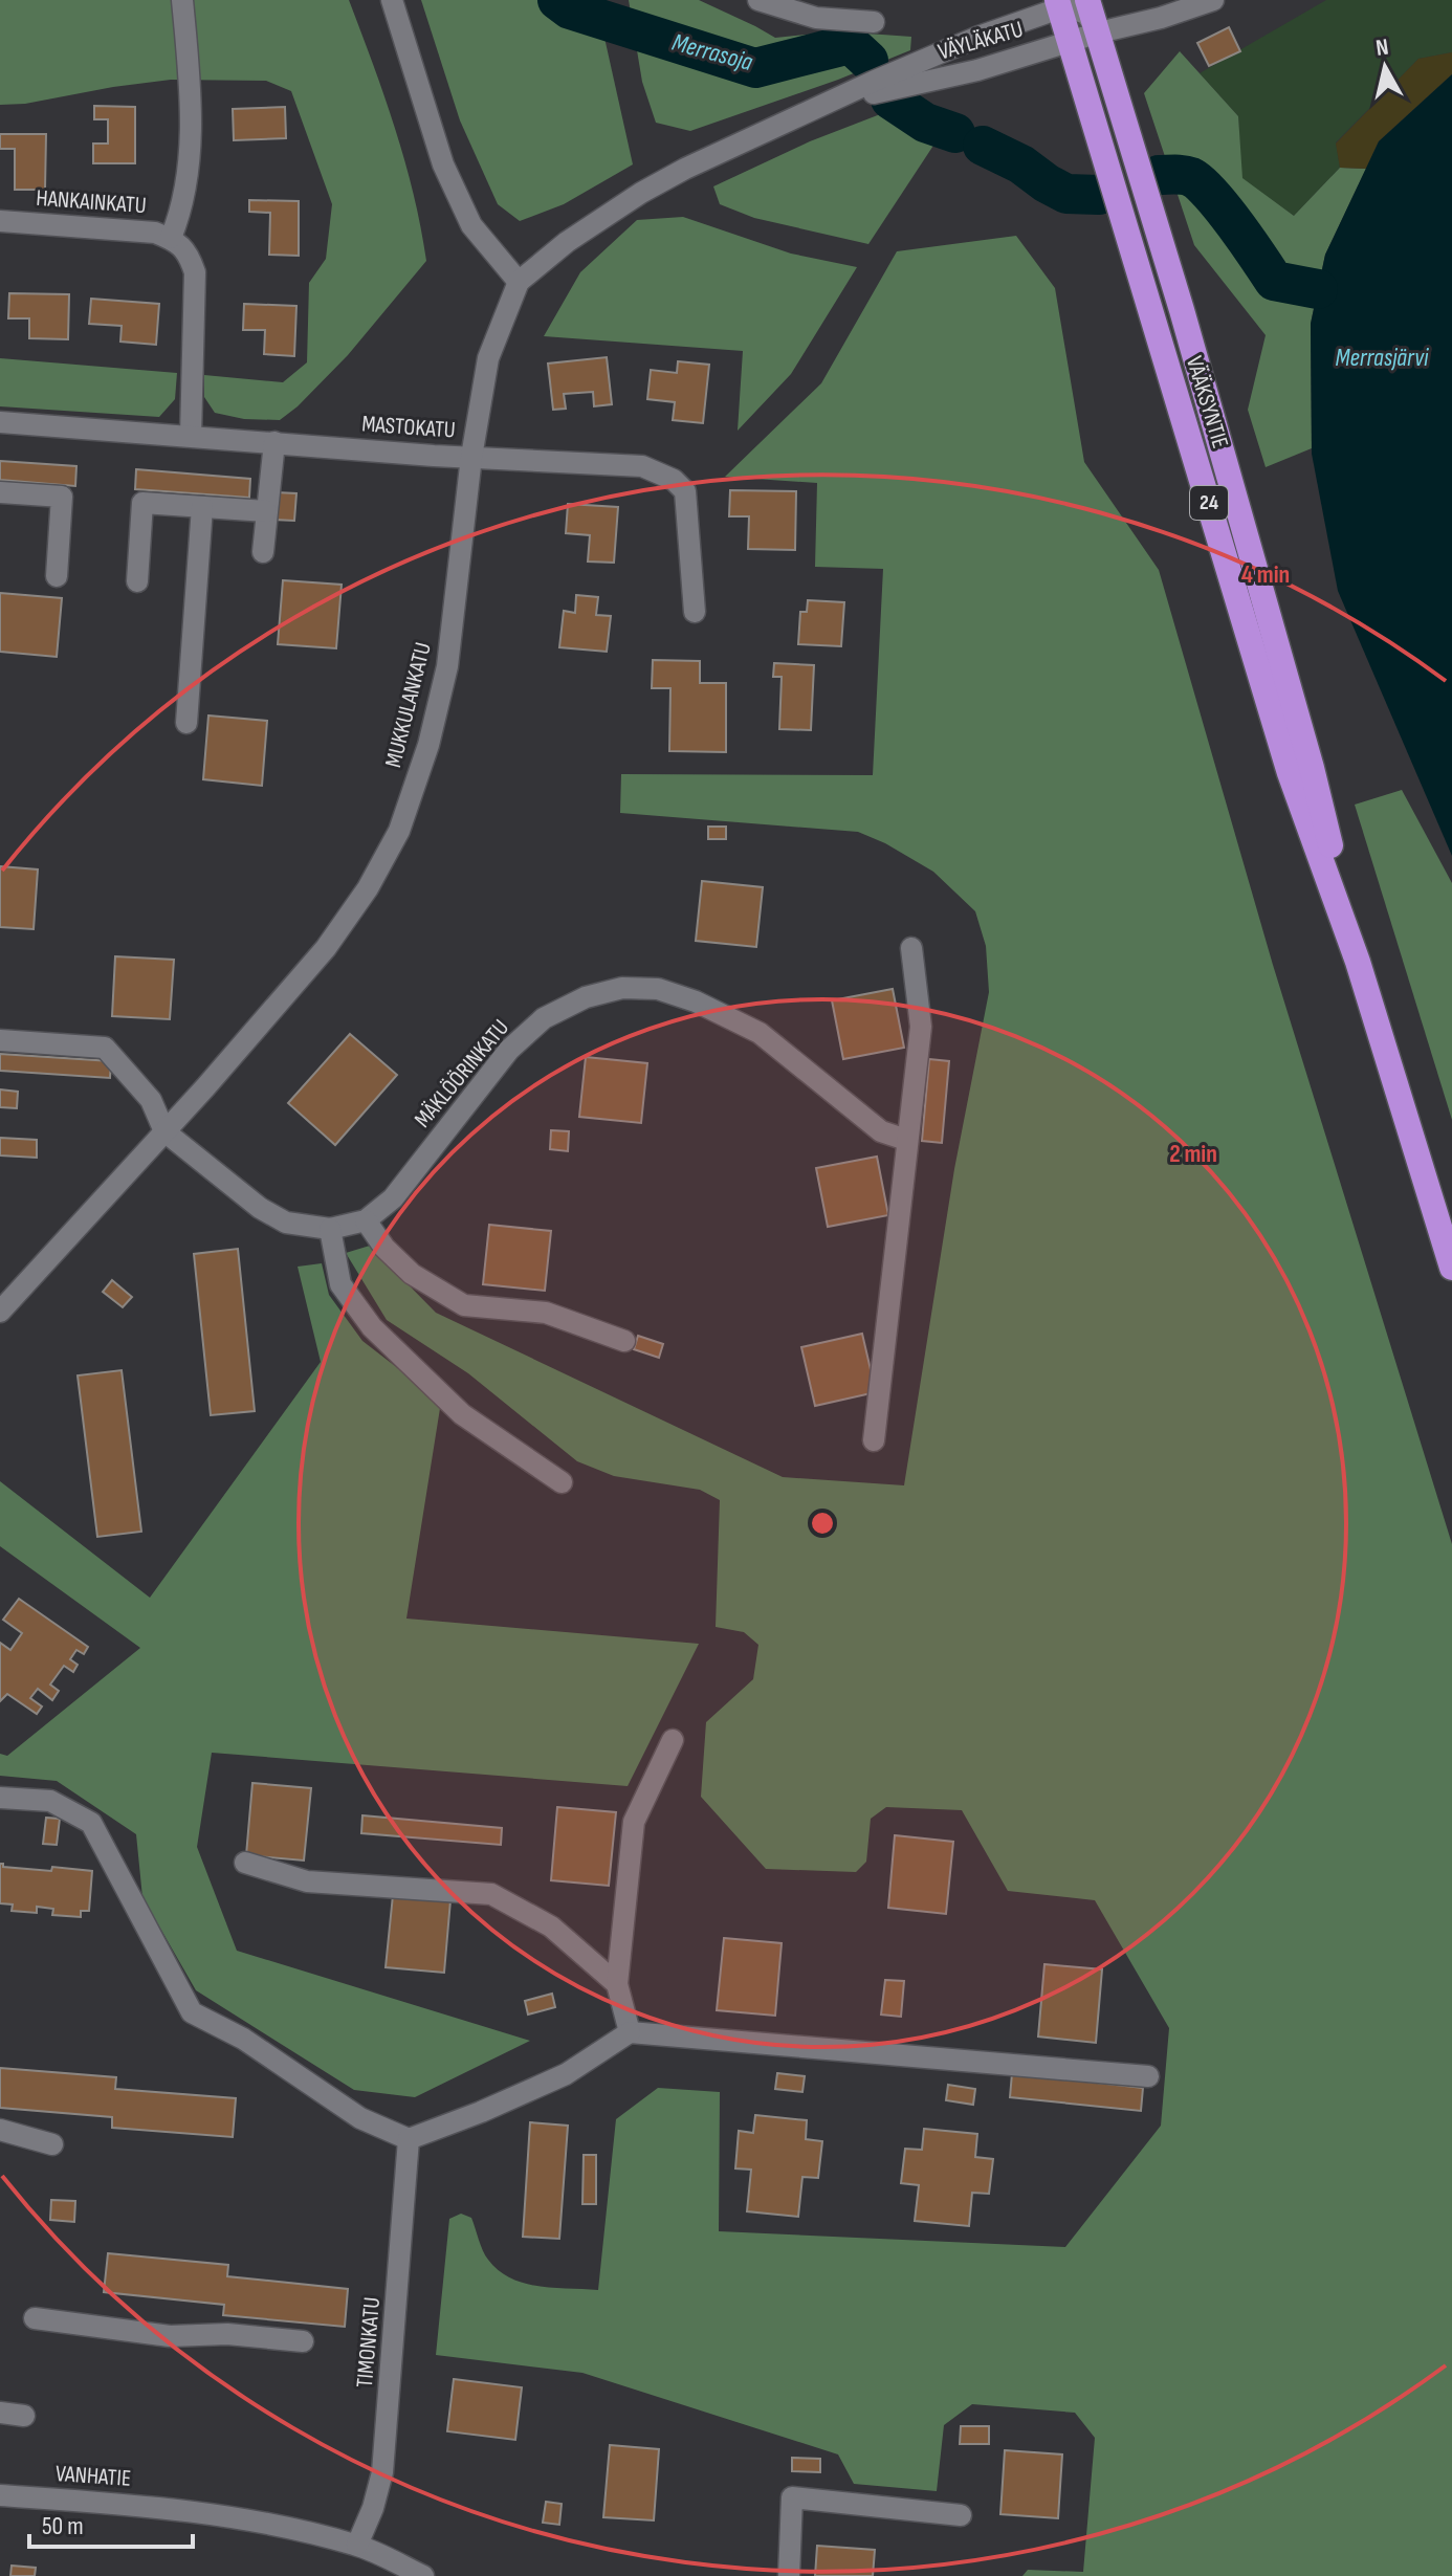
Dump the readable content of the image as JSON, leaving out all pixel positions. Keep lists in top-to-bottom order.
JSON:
{
  "streets": {
    "highway": ["VÄÄKSYNTIE", "24"],
    "street": [
      "VÄYLÄKATU",
      "HANKAINKATU",
      "MASTOKATU",
      "MUKKULANKATU",
      "MÄKLÖÖRINKATU",
      "TIMONKATU",
      "VANHATIE"
    ]
  },
  "crossings": [
    ["VÄYLÄKATU", "VÄÄKSYNTIE"],
    ["VÄYLÄKATU", "MUKKULANKATU"],
    ["HANKAINKATU", "MASTOKATU"],
    ["MASTOKATU", "MUKKULANKATU"],
    ["MUKKULANKATU", "MÄKLÖÖRINKATU"],
    ["TIMONKATU", "VANHATIE"]
  ],
  "water": ["Merrasoja", "Merrasjärvi"],
  "scale_bar": "50 m",
  "north": "top",
  "rings": ["4 min", "2 min"]
}
